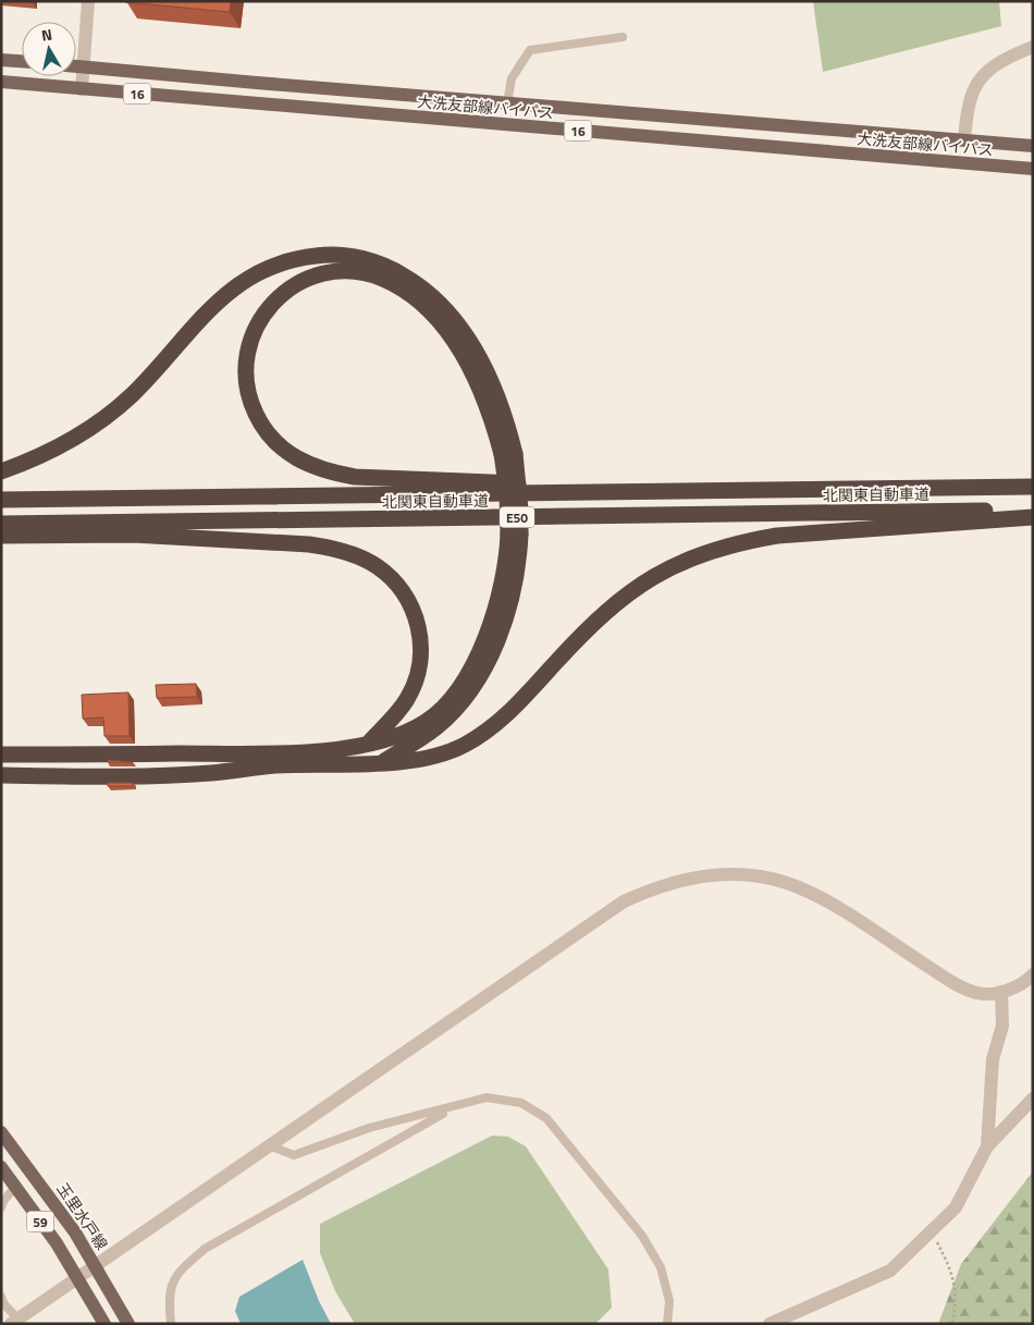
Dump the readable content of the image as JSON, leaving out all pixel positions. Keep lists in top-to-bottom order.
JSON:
{
  "streets": {
    "highway": ["北関東自動車道", "E50"],
    "main road": [
      "16",
      "大洗友部線バイパス",
      "玉里水戸線",
      "59"
    ]
  },
  "north": "top"
}
